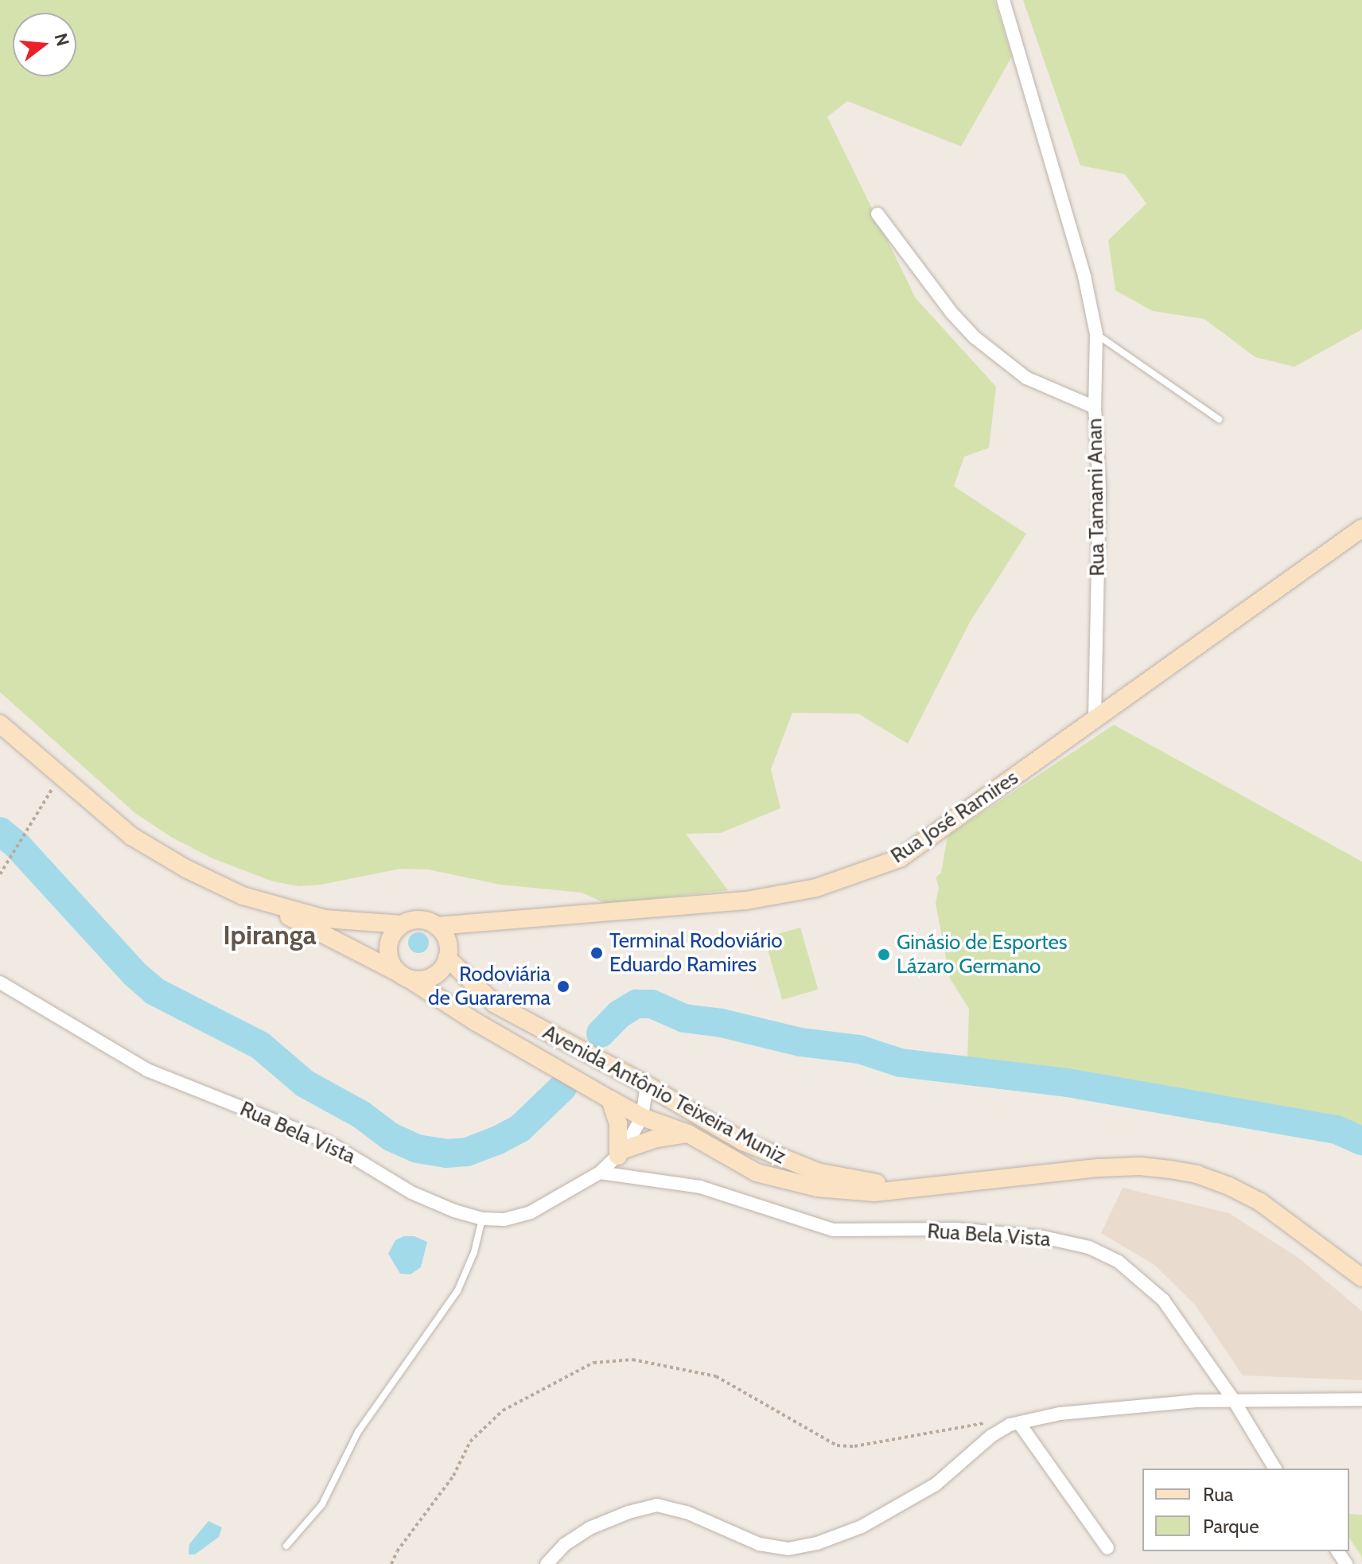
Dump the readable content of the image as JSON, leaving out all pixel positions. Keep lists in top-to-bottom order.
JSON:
{
  "streets": {
    "main road": ["Rua José Ramires", "Avenida Antônio Teixeira Muniz"],
    "street": ["Rua Tamami Anan", "Rua Bela Vista"]
  },
  "crossings": [
    ["Rua Tamami Anan", "Rua José Ramires"],
    ["Rua José Ramires", "Avenida Antônio Teixeira Muniz"],
    ["Avenida Antônio Teixeira Muniz", "Rua Bela Vista"]
  ],
  "districts": ["Ipiranga"],
  "places": ["Terminal Rodoviário Eduardo Ramires", "Ginásio de Esportes Lázaro Germano", "Rodoviária de Guararema"],
  "legend": ["Rua", "Parque"],
  "north": "right"
}
